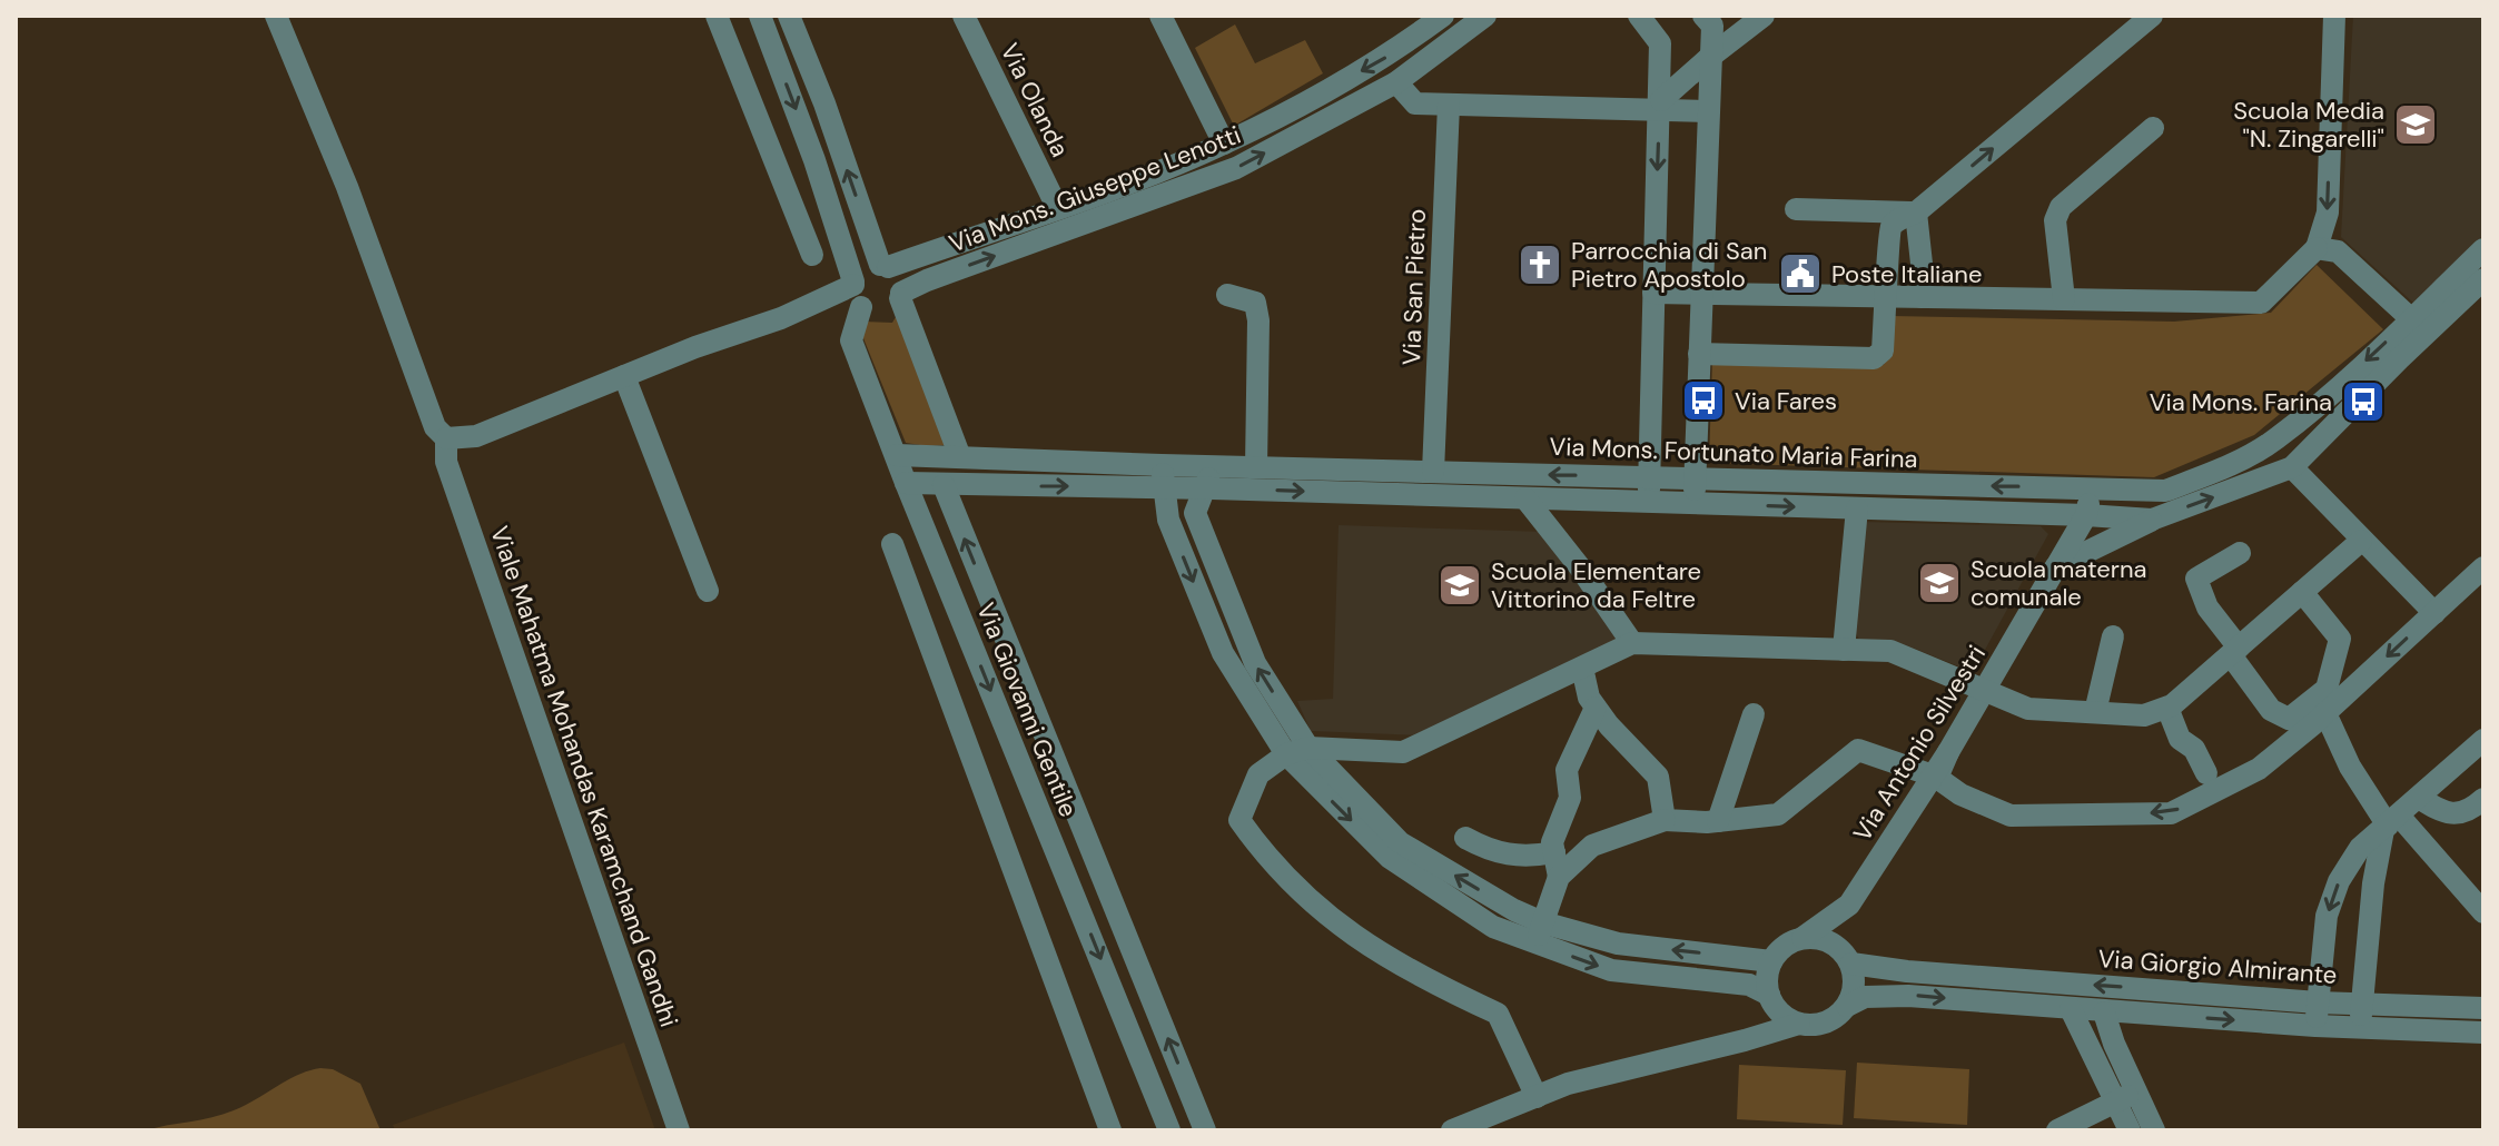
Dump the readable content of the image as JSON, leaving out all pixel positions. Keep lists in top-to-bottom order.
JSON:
{
  "streets": {
    "street": [
      "Via Olanda",
      "Via Mons. Giuseppe Lenotti",
      "Via San Pietro",
      "Via Mons. Fortunato Maria Farina",
      "Via Giovanni Gentile",
      "Via Antonio Silvestri",
      "Viale Mahatma Mohandas Karamchand Gandhi",
      "Via Giorgio Almirante"
    ]
  },
  "crossings": [
    ["Via Mons. Giuseppe Lenotti", "Via Giovanni Gentile"],
    ["Via San Pietro", "Via Mons. Fortunato Maria Farina"],
    ["Via Mons. Fortunato Maria Farina", "Via Giovanni Gentile"],
    ["Via Mons. Fortunato Maria Farina", "Via Antonio Silvestri"],
    ["Via Antonio Silvestri", "Via Giorgio Almirante"]
  ],
  "places": {
    "school or university": ["Scuola Media \"N. Zingarelli\"", "Scuola materna comunale", "Scuola Elementare Vittorino da Feltre"],
    "church": ["Parrocchia di San Pietro Apostolo"],
    "public building": ["Poste Italiane"],
    "bus stop": ["Via Fares", "Via Mons. Farina"]
  }
}
